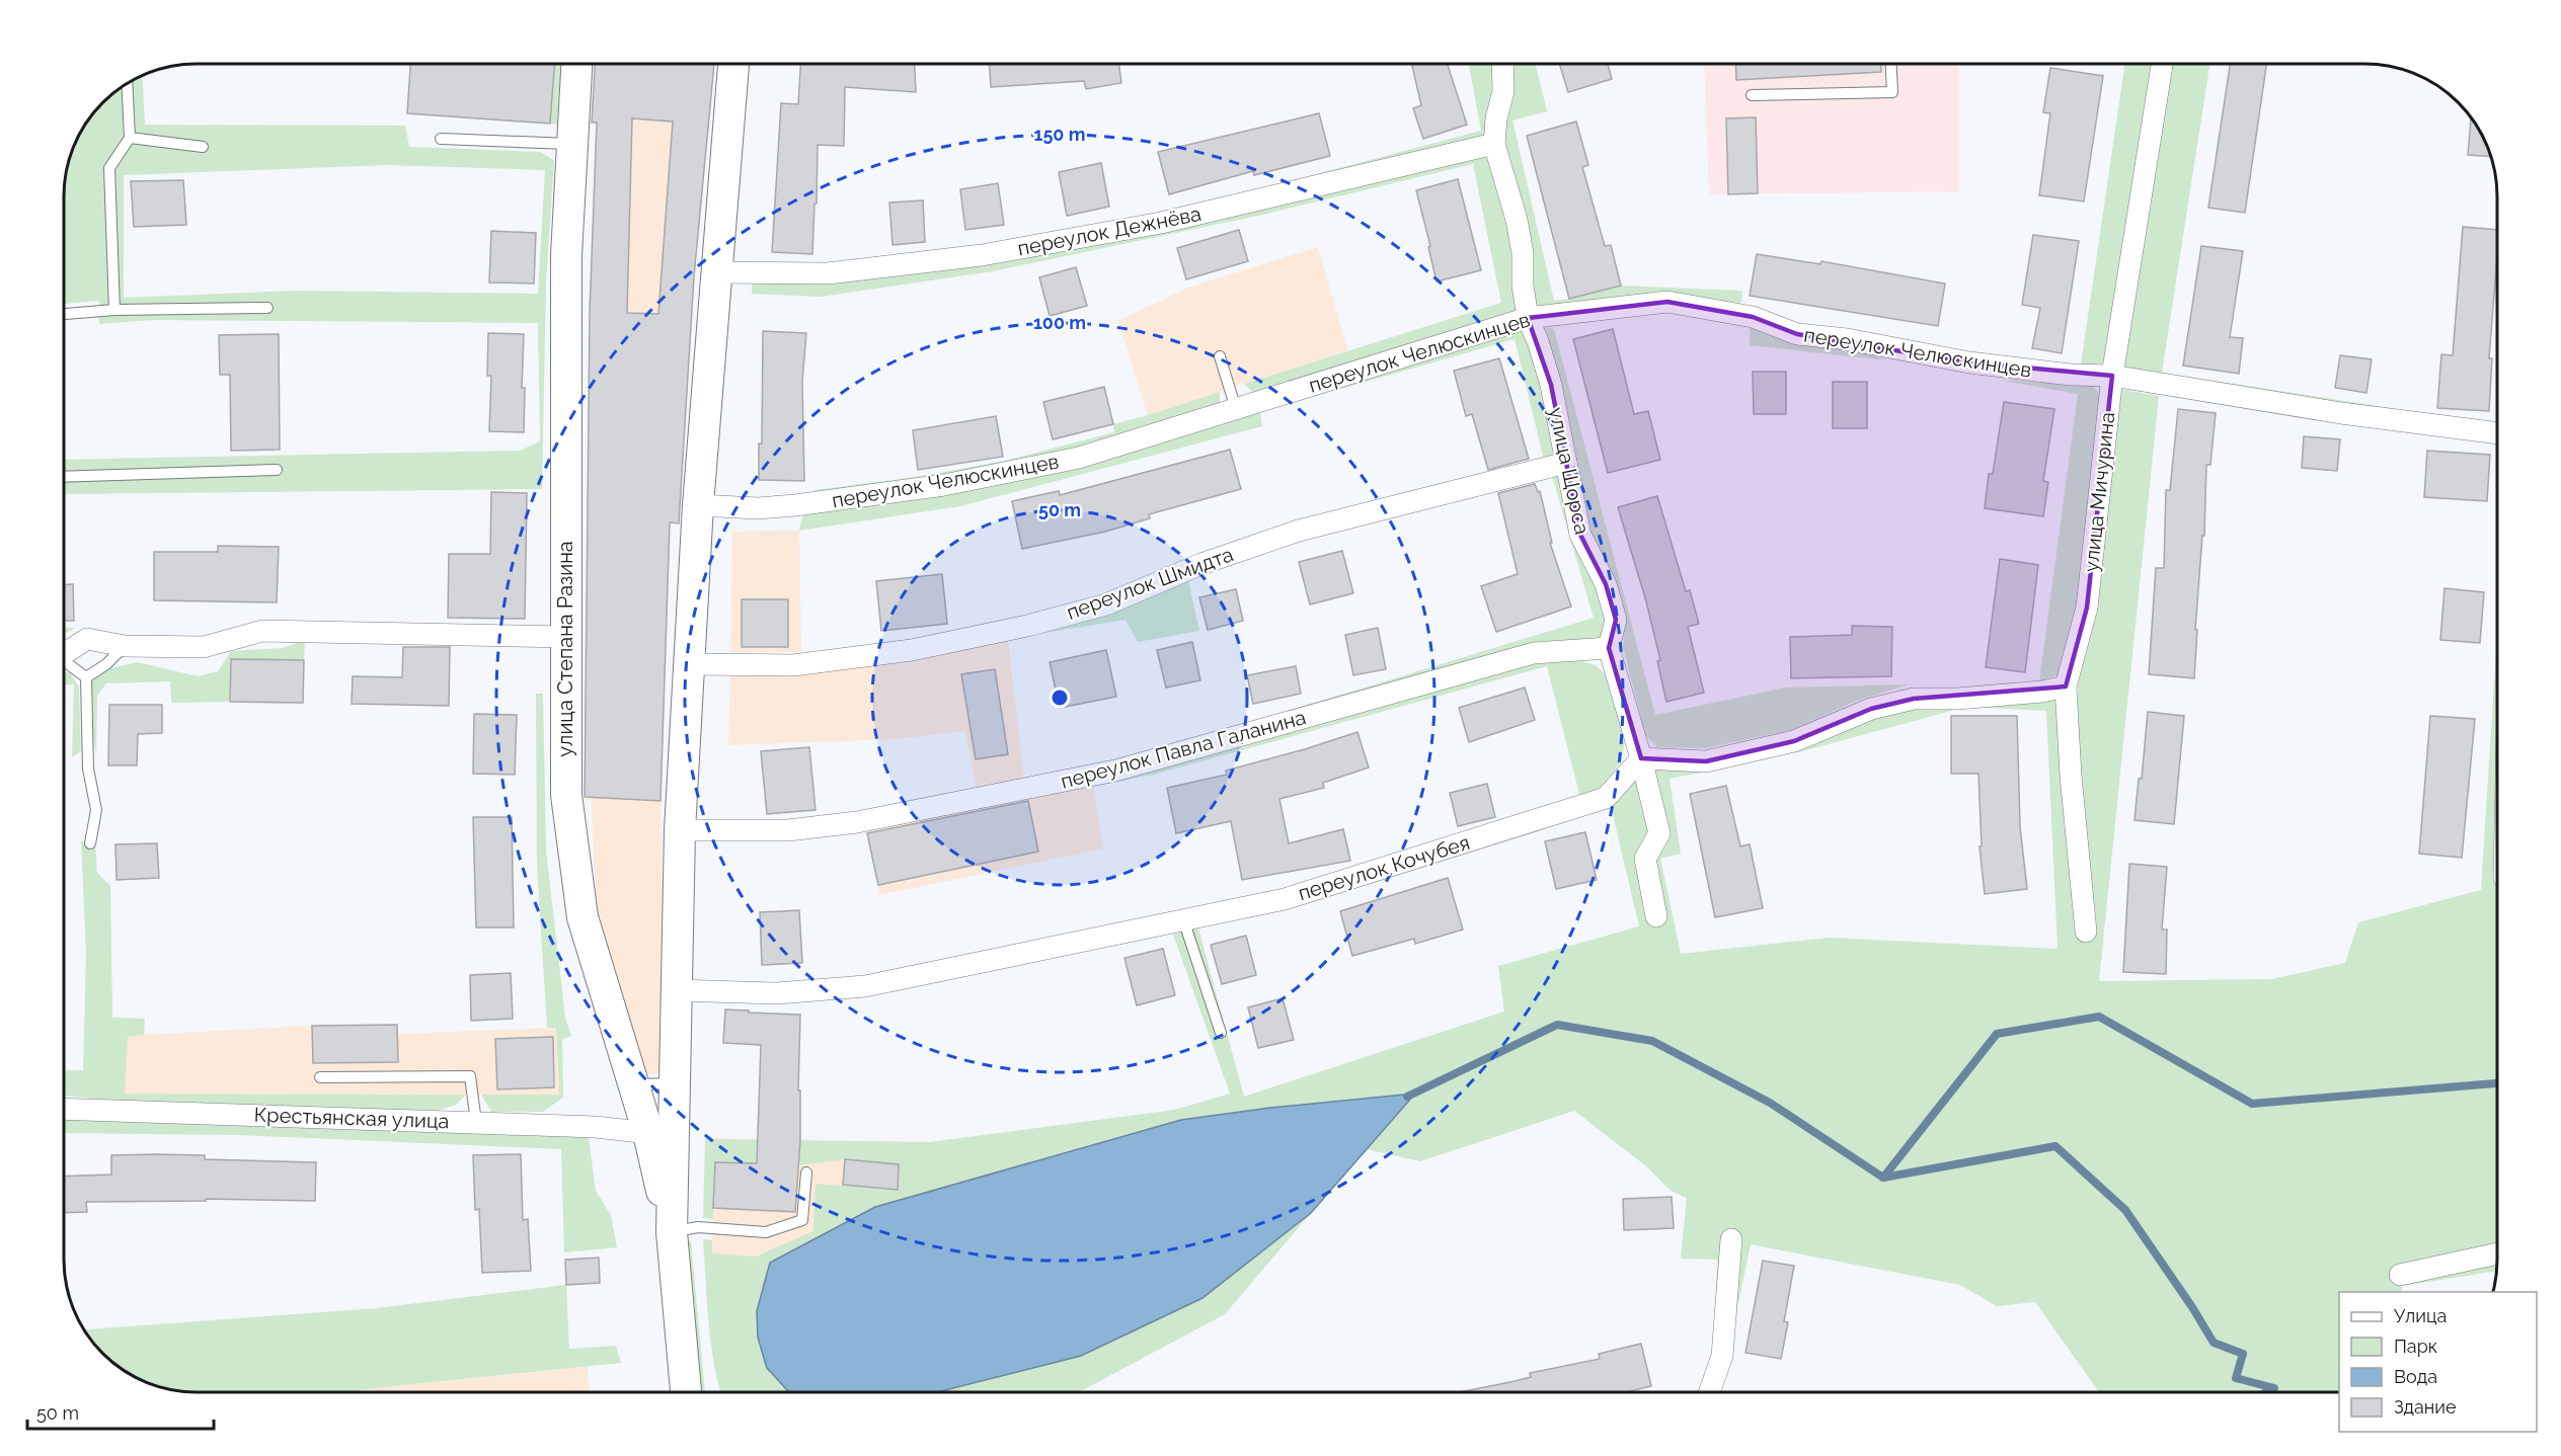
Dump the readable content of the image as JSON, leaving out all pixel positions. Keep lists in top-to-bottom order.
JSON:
{
  "streets": {
    "main road": ["улица Степана Разина"],
    "street": [
      "переулок Дежнёва",
      "переулок Челюскинцев",
      "улица Щорса",
      "улица Мичурина",
      "переулок Шмидта",
      "переулок Павла Галанина",
      "переулок Кочубея",
      "Крестьянская улица"
    ]
  },
  "crossings": [
    ["переулок Дежнёва", "улица Щорса"],
    ["переулок Дежнёва", "улица Степана Разина"],
    ["переулок Челюскинцев", "улица Щорса"],
    ["переулок Челюскинцев", "улица Мичурина"],
    ["переулок Челюскинцев", "улица Степана Разина"],
    ["улица Щорса", "переулок Шмидта"],
    ["улица Щорса", "переулок Павла Галанина"],
    ["улица Щорса", "переулок Кочубея"],
    ["переулок Шмидта", "улица Степана Разина"],
    ["улица Степана Разина", "переулок Павла Галанина"],
    ["улица Степана Разина", "переулок Кочубея"],
    ["улица Степана Разина", "Крестьянская улица"]
  ],
  "legend": [
    "Улица",
    "Парк",
    "Вода",
    "Здание"
  ],
  "scale_bar": "50 m",
  "rings": ["150 m", "100 m", "50 m"]
}
